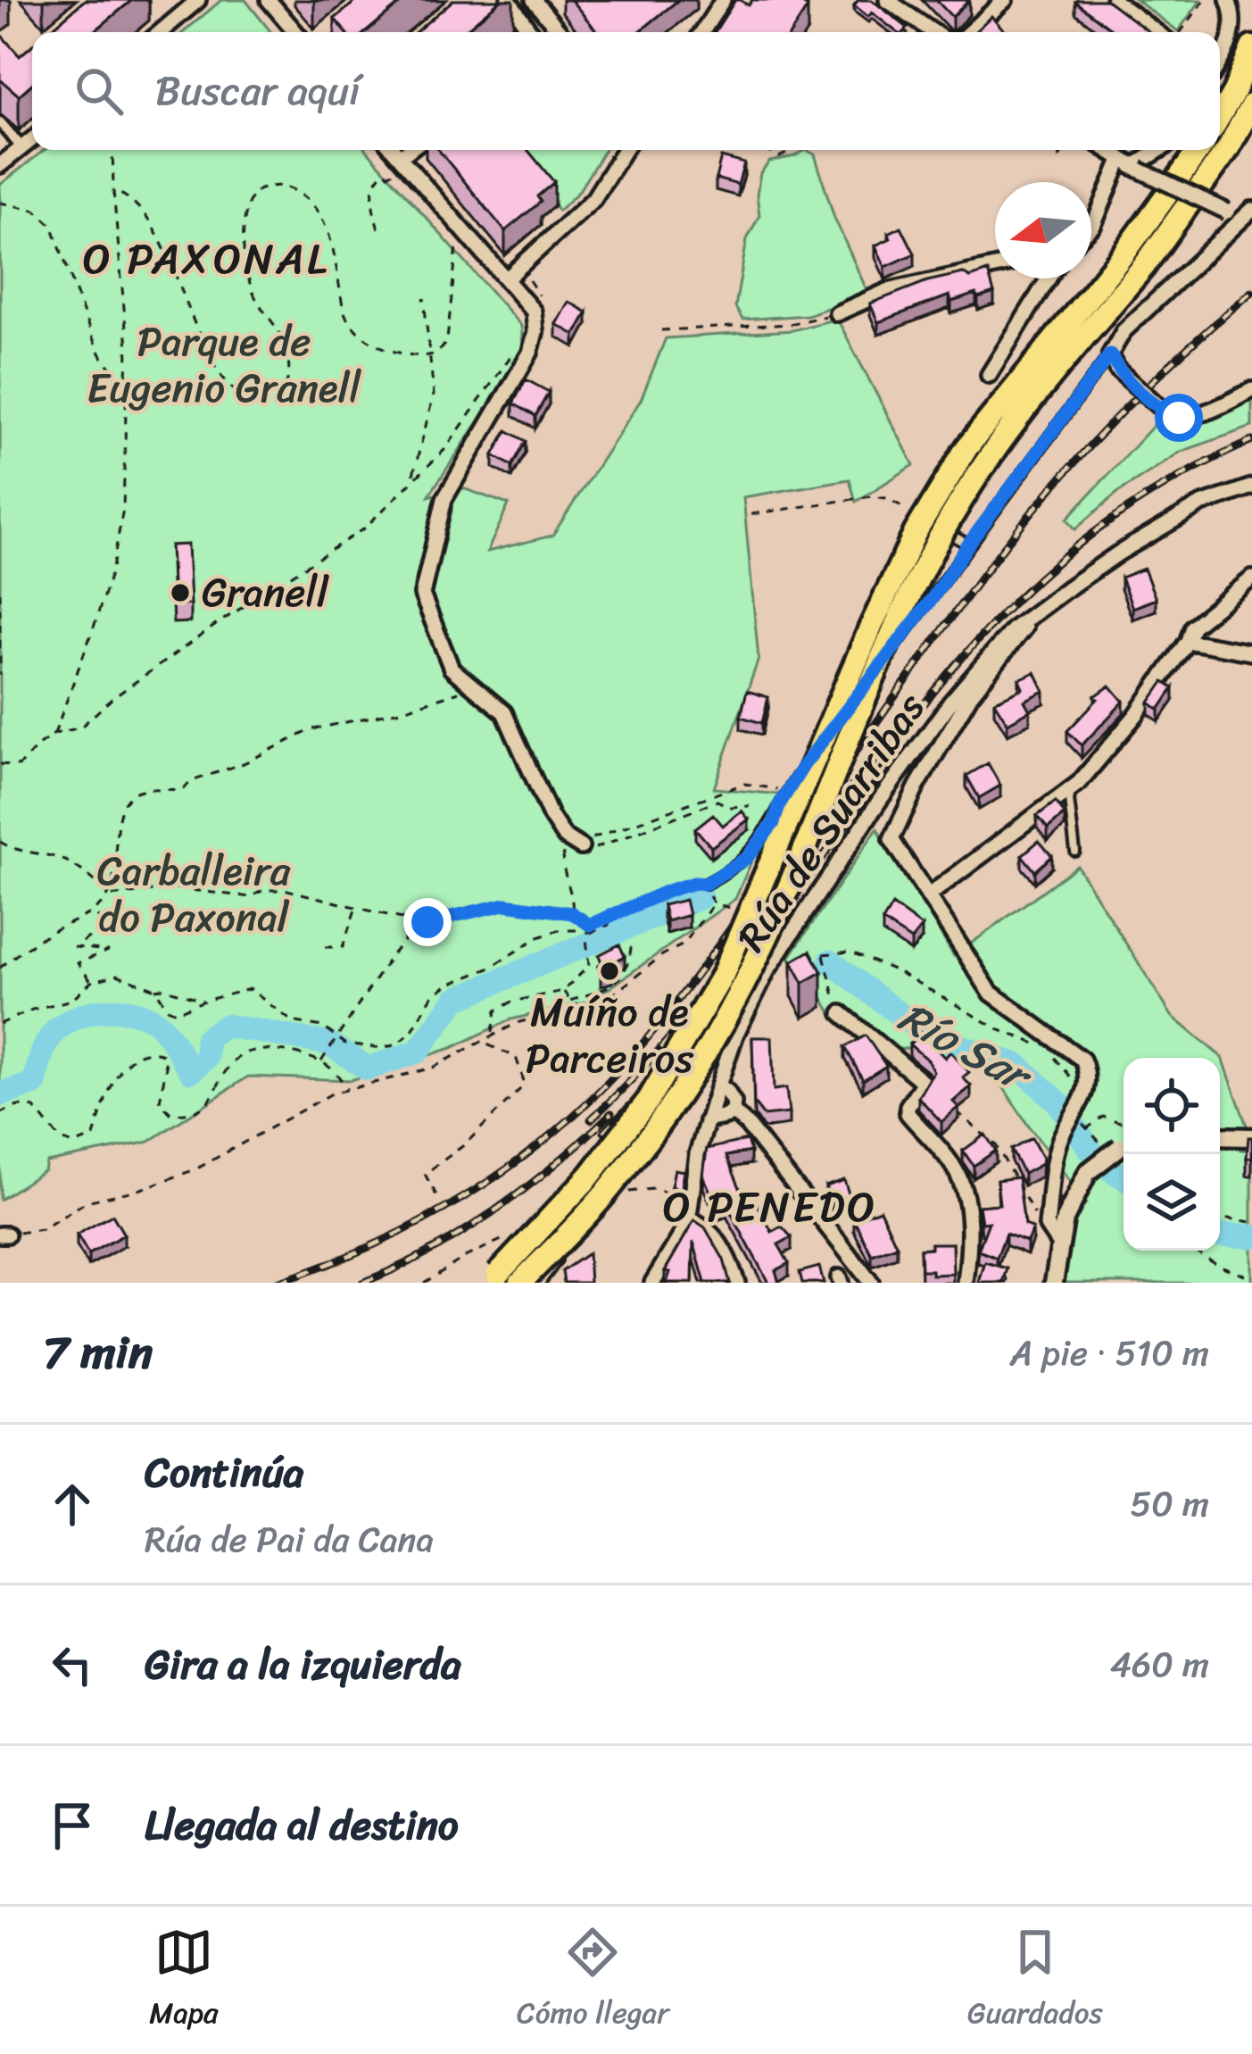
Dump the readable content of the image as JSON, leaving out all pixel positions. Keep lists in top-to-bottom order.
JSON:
{
  "streets": {
    "street": ["Rúa de Suarribas"]
  },
  "districts": ["O PAXONAL", "O PENEDO"],
  "water": ["Río Sar"],
  "parks": ["Parque de Eugenio Granell", "Carballeira do Paxonal"],
  "places": ["Granell", "Muíño de Parceiros"],
  "north": "left",
  "page": {
    "search": "Buscar aquí",
    "heading": ["7 min", "A pie · 510 m"],
    "list": [
      ["Continúa", "Rúa de Pai da Cana", "50 m"],
      ["Gira a la izquierda", "460 m"],
      "Llegada al destino"
    ],
    "nav": ["Mapa", "Cómo llegar", "Guardados"]
  }
}
